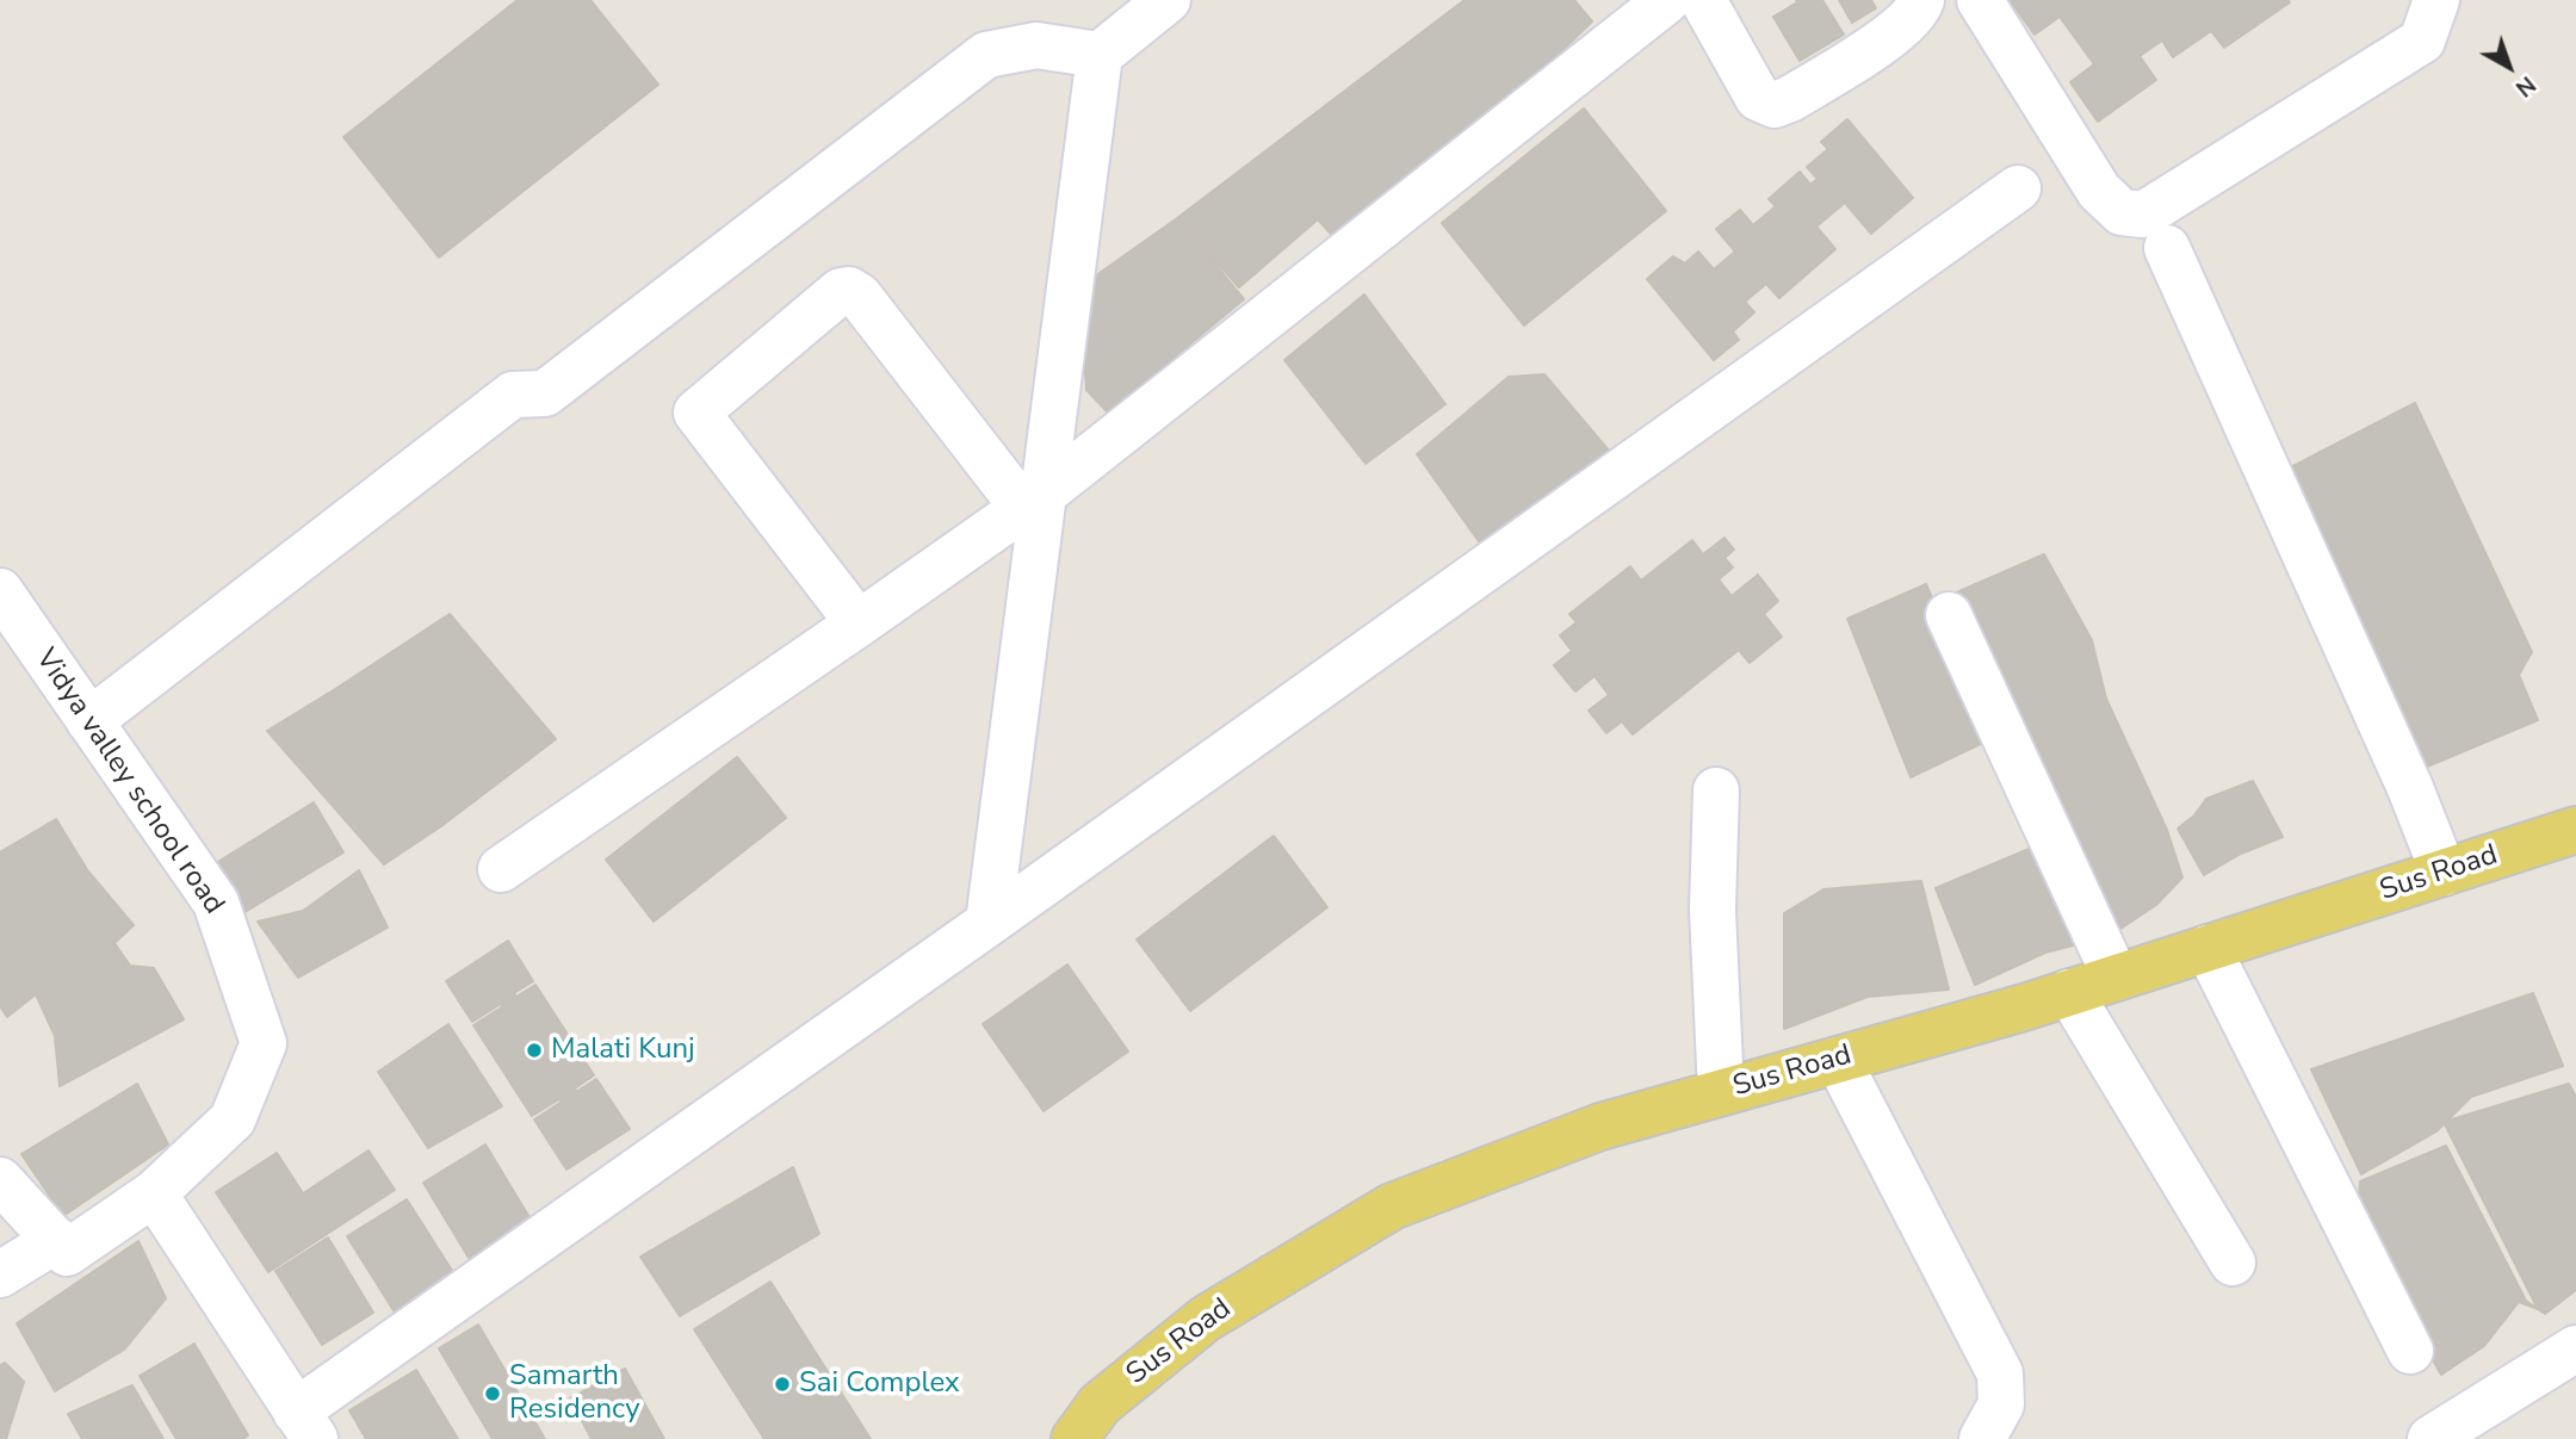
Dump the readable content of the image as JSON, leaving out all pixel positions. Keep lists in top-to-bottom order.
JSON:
{
  "streets": {
    "main road": ["Sus Road"],
    "street": ["Vidya valley school road"]
  },
  "places": ["Malati Kunj", "Sai Complex", "Samarth Residency"],
  "north": "bottom right"
}
